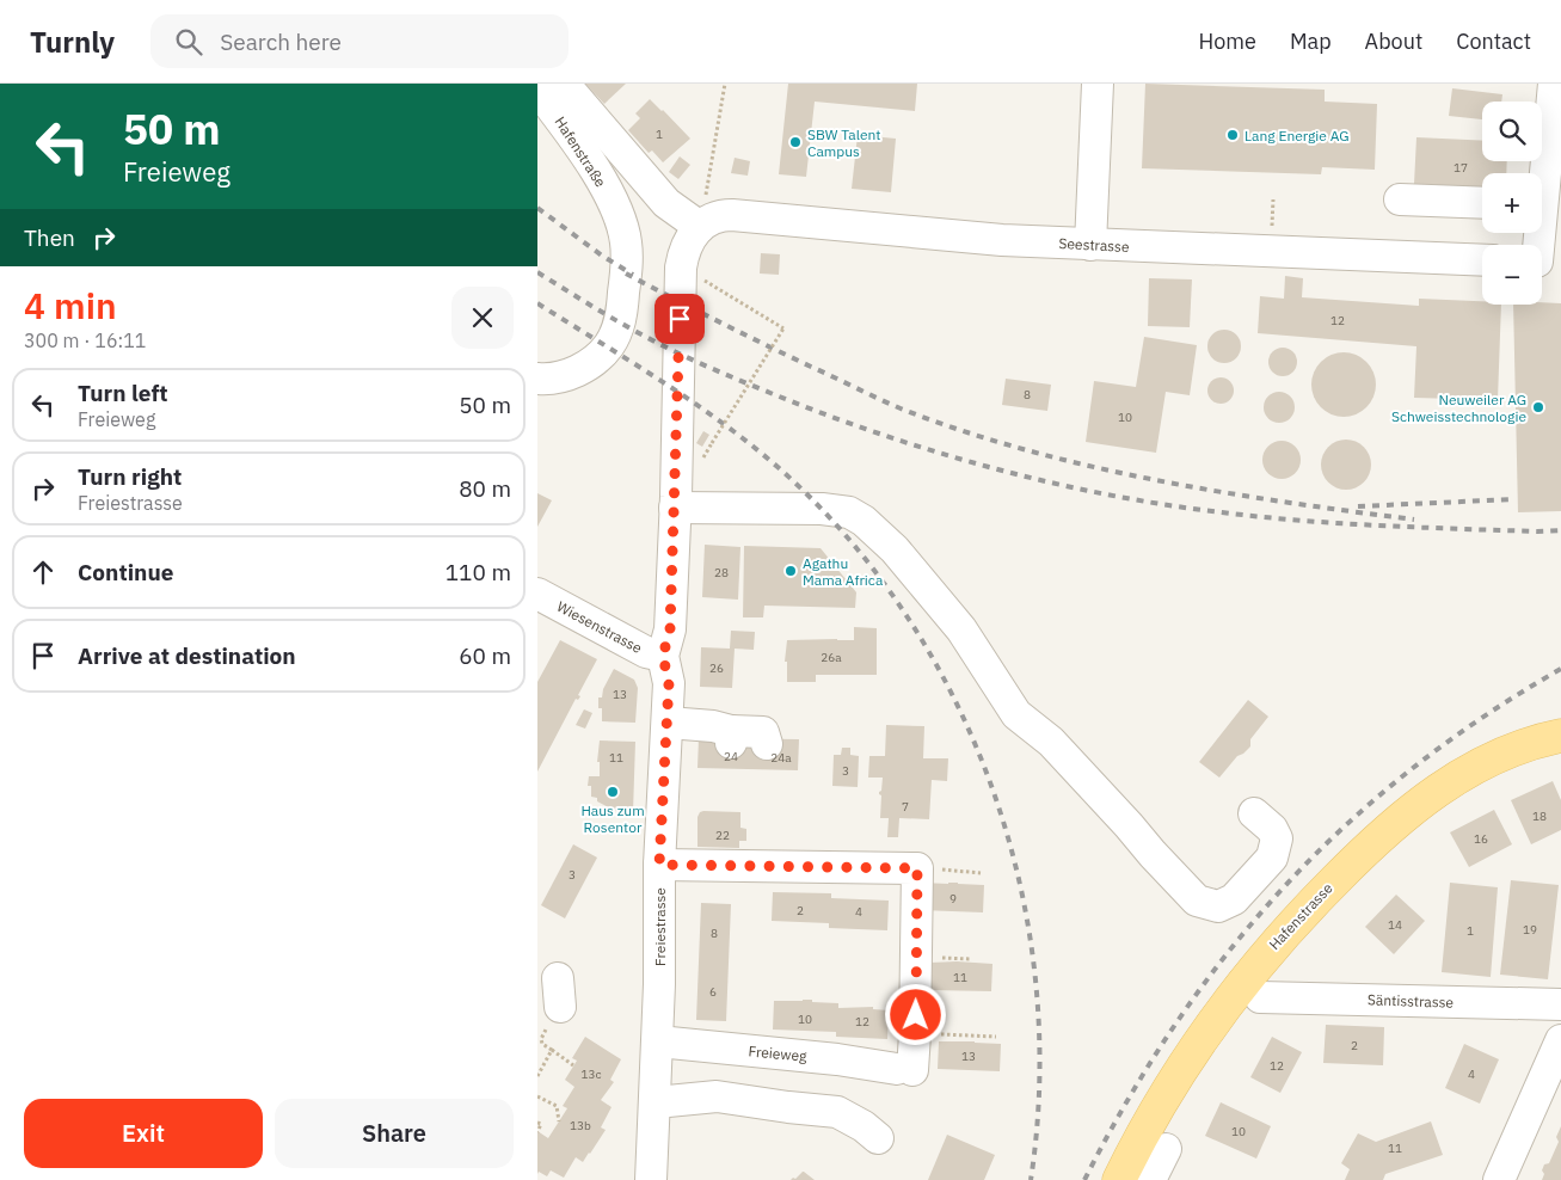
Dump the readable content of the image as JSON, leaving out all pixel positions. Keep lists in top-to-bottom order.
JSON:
{
  "streets": {
    "main road": ["Hafenstrasse"],
    "street": [
      "Hafenstraße",
      "Seestrasse",
      "Wiesenstrasse",
      "Freiestrasse",
      "Säntisstrasse",
      "Freieweg"
    ]
  },
  "crossings": [
    ["Seestrasse", "Freiestrasse"],
    ["Wiesenstrasse", "Freiestrasse"],
    ["Freiestrasse", "Freieweg"]
  ],
  "places": [
    "Lang Energie AG",
    "SBW Talent Campus",
    "Neuweiler AG Schweisstechnologie",
    "Agathu Mama Africa",
    "Haus zum Rosentor"
  ],
  "house_numbers": [
    "1",
    "17",
    "12",
    "8",
    "10",
    "28",
    "26a",
    "26",
    "13",
    "24",
    "11",
    "24a",
    "3",
    "7",
    "18",
    "22",
    "16",
    "3",
    "9",
    "2",
    "4",
    "14",
    "19",
    "1",
    "8",
    "11",
    "6",
    "10",
    "12",
    "2",
    "13",
    "12",
    "13c",
    "4",
    "13b",
    "10",
    "11"
  ],
  "page": {
    "header": "Turnly",
    "search": "Search here",
    "nav": [
      "Home",
      "Map",
      "About",
      "Contact"
    ],
    "turn": ["50 m", "Freieweg"],
    "map_buttons": ["+", "−"],
    "then": "Then",
    "heading": ["4 min", "300 m · 16:11"],
    "list": [
      {
        "name": "Turn left",
        "note": "Freieweg",
        "value": "50 m"
      },
      {
        "name": "Turn right",
        "note": "Freiestrasse",
        "value": "80 m"
      },
      {
        "name": "Continue",
        "value": "110 m"
      },
      {
        "name": "Arrive at destination",
        "value": "60 m"
      }
    ],
    "buttons": ["Exit", "Share"]
  }
}
